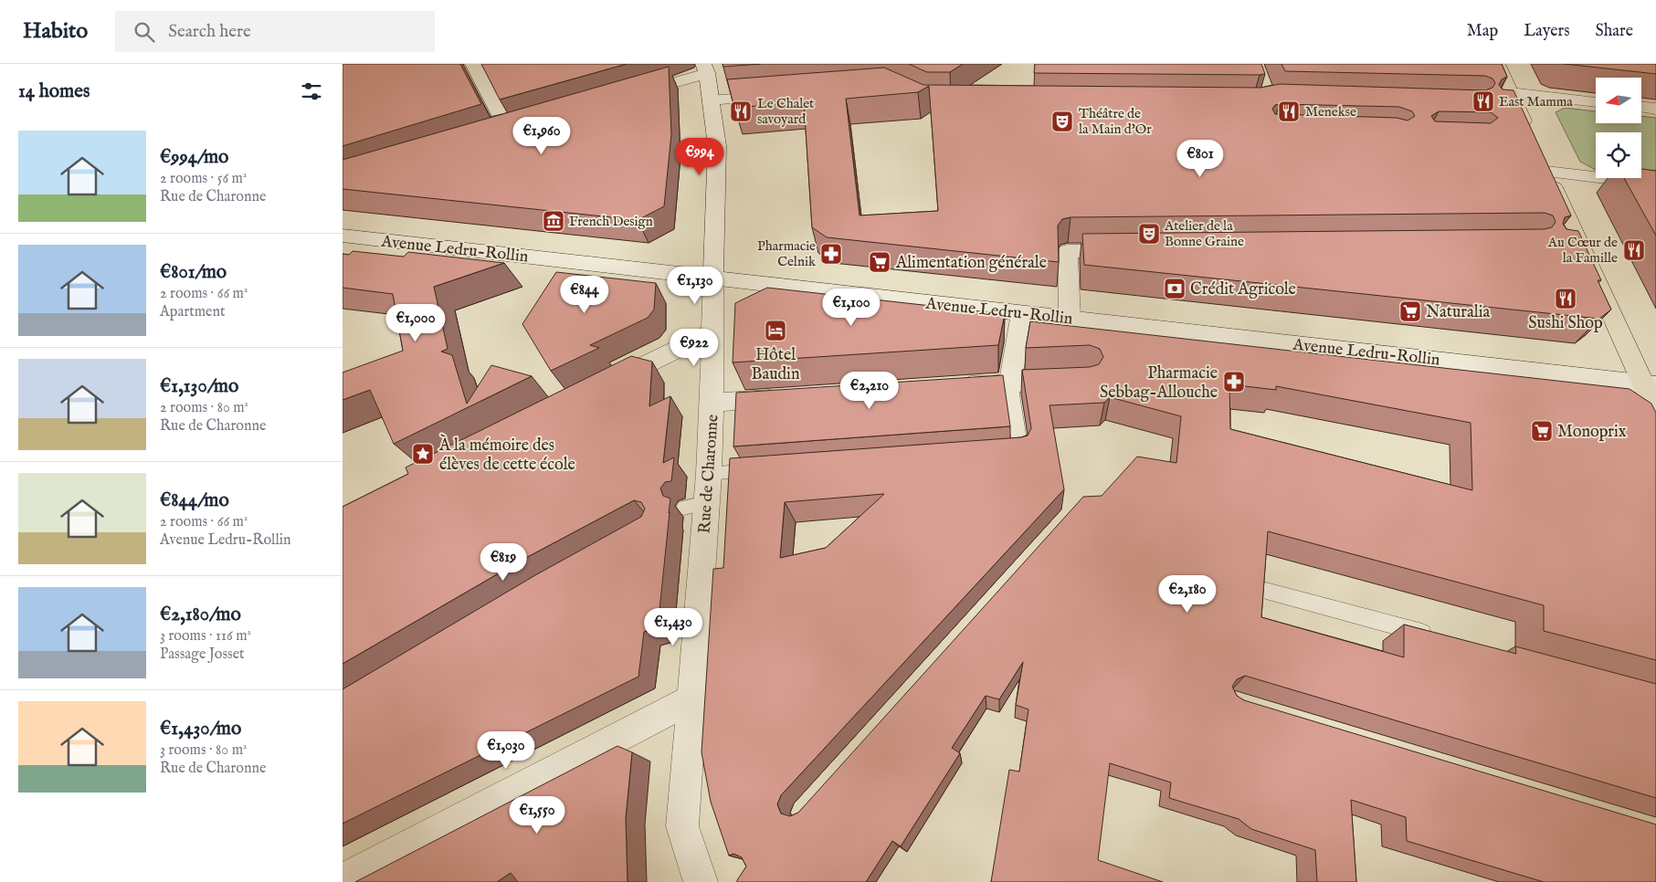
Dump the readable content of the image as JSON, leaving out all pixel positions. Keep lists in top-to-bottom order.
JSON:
{
  "streets": {
    "street": ["Avenue Ledru-Rollin", "Rue de Charonne"]
  },
  "crossings": [
    ["Avenue Ledru-Rollin", "Rue de Charonne"]
  ],
  "places": {
    "restaurant": [
      "East Mamma",
      "Le Chalet savoyard",
      "Menekse",
      "Au Cœur de la Famille",
      "Sushi Shop"
    ],
    "theatre": ["Théâtre de la Main d'Or", "Atelier de la Bonne Graine"],
    "museum": ["French Design"],
    "pharmacy": ["Pharmacie Celnik", "Pharmacie Sebbag-Allouche"],
    "supermarket": ["Alimentation générale", "Naturalia", "Monoprix"],
    "bank": ["Crédit Agricole"],
    "hotel": ["Hôtel Baudin"],
    "place": ["À la mémoire des élèves de cette école"]
  },
  "north": "left",
  "page": {
    "header": "Habito",
    "search": "Search here",
    "nav": ["Map", "Layers", "Share"],
    "heading": "14 homes",
    "price": [
      "€1,960",
      "€994",
      "€801",
      "€1,130",
      "€844",
      "€1,100",
      "€1,000",
      "€922",
      "€2,210",
      "€819",
      "€2,180",
      "€1,430",
      "€1,030",
      "€1,550"
    ],
    "list": [
      {
        "name": "€994/mo",
        "note": "2 rooms · 56 m² · Rue de Charonne"
      },
      {
        "name": "€801/mo",
        "note": "2 rooms · 66 m² · Apartment"
      },
      {
        "name": "€1,130/mo",
        "note": "2 rooms · 80 m² · Rue de Charonne"
      },
      {
        "name": "€844/mo",
        "note": "2 rooms · 66 m² · Avenue Ledru-Rollin"
      },
      {
        "name": "€2,180/mo",
        "note": "3 rooms · 116 m² · Passage Josset"
      },
      {
        "name": "€1,430/mo",
        "note": "3 rooms · 80 m² · Rue de Charonne"
      }
    ]
  }
}
